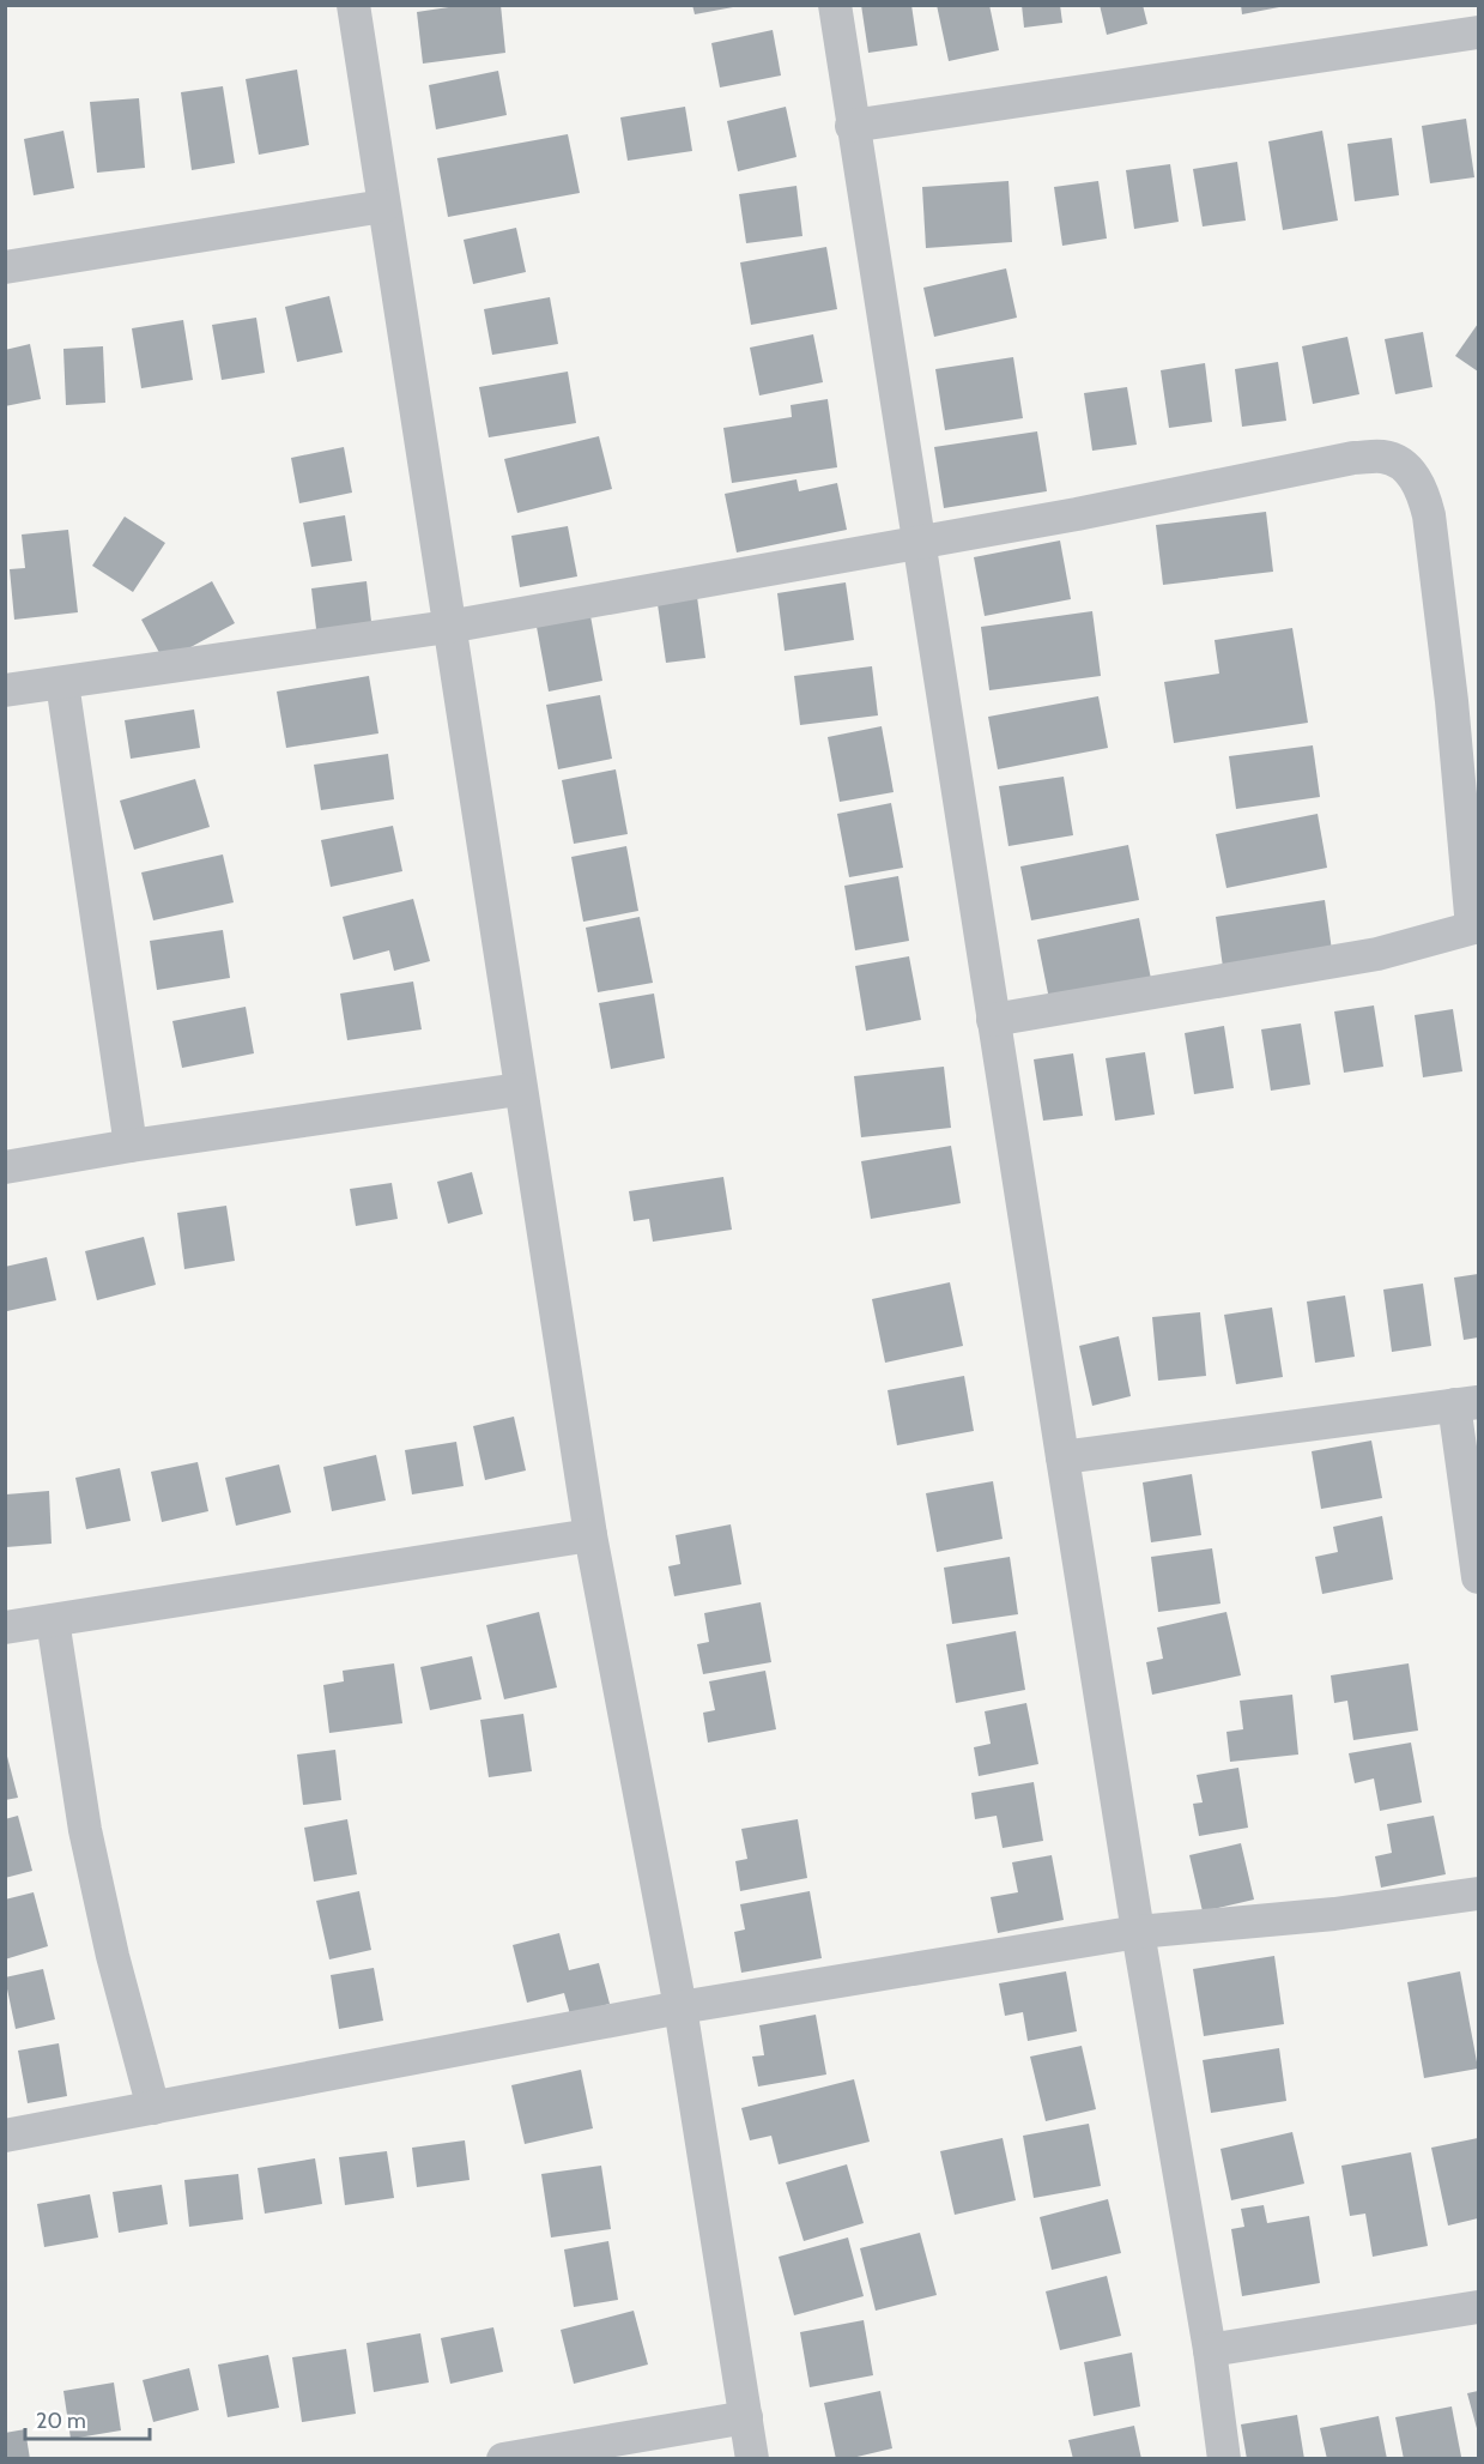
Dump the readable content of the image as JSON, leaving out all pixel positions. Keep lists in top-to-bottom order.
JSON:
{
  "scale_bar": "20 m"
}
